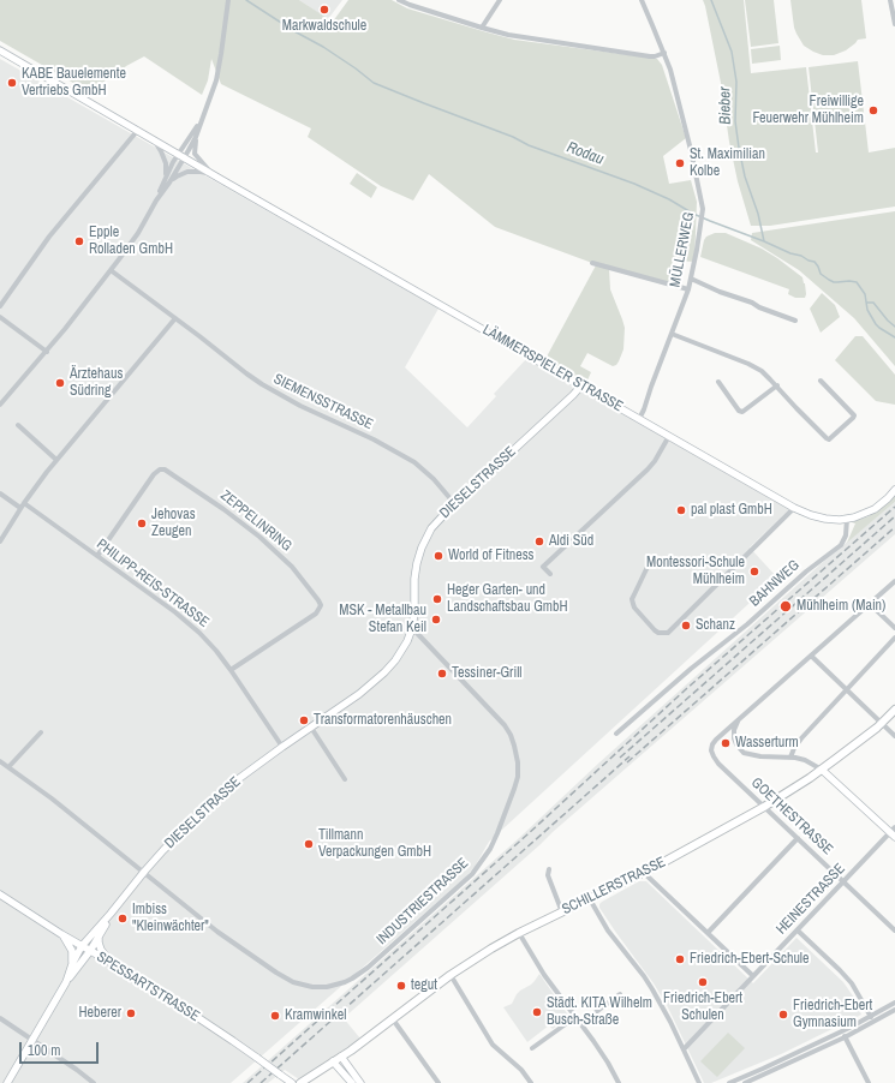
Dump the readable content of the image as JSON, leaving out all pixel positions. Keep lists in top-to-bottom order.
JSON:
{
  "streets": {
    "main road": [
      "LÄMMERSPIELER STRASSE",
      "DIESELSTRASSE",
      "SCHILLERSTRASSE",
      "SPESSARTSTRASSE"
    ],
    "street": [
      "MÜLLERWEG",
      "SIEMENSSTRASSE",
      "ZEPPELINRING",
      "PHILIPP-REIS-STRASSE",
      "BAHNWEG",
      "GOETHESTRASSE",
      "HEINESTRASSE",
      "INDUSTRIESTRASSE"
    ]
  },
  "crossings": [
    ["MÜLLERWEG", "LÄMMERSPIELER STRASSE"],
    ["LÄMMERSPIELER STRASSE", "DIESELSTRASSE"],
    ["LÄMMERSPIELER STRASSE", "BAHNWEG"],
    ["SIEMENSSTRASSE", "DIESELSTRASSE"],
    ["DIESELSTRASSE", "PHILIPP-REIS-STRASSE"],
    ["DIESELSTRASSE", "INDUSTRIESTRASSE"],
    ["DIESELSTRASSE", "SPESSARTSTRASSE"],
    ["ZEPPELINRING", "PHILIPP-REIS-STRASSE"],
    ["GOETHESTRASSE", "SCHILLERSTRASSE"],
    ["GOETHESTRASSE", "HEINESTRASSE"]
  ],
  "water": ["Bieber", "Rodau"],
  "places": [
    "Markwaldschule",
    "KABE Bauelemente Vertriebs GmbH",
    "Freiwillige Feuerwehr Mühlheim",
    "St. Maximilian Kolbe",
    "Epple Rolladen GmbH",
    "Ärztehaus Südring",
    "pal plast GmbH",
    "Jehovas Zeugen",
    "Aldi Süd",
    "World of Fitness",
    "Montessori-Schule Mühlheim",
    "Heger Garten- und Landschaftsbau GmbH",
    "Mühlheim (Main)",
    "MSK - Metallbau Stefan Keil",
    "Schanz",
    "Tessiner-Grill",
    "Transformatorenhäuschen",
    "Wasserturm",
    "Tillmann Verpackungen GmbH",
    "Imbiss \"Kleinwächter\"",
    "Friedrich-Ebert-Schule",
    "Friedrich-Ebert Schulen",
    "tegut",
    "Städt. KITA Wilhelm Busch-Straße",
    "Heberer",
    "Friedrich-Ebert Gymnasium",
    "Kramwinkel"
  ],
  "scale_bar": "100 m"
}
